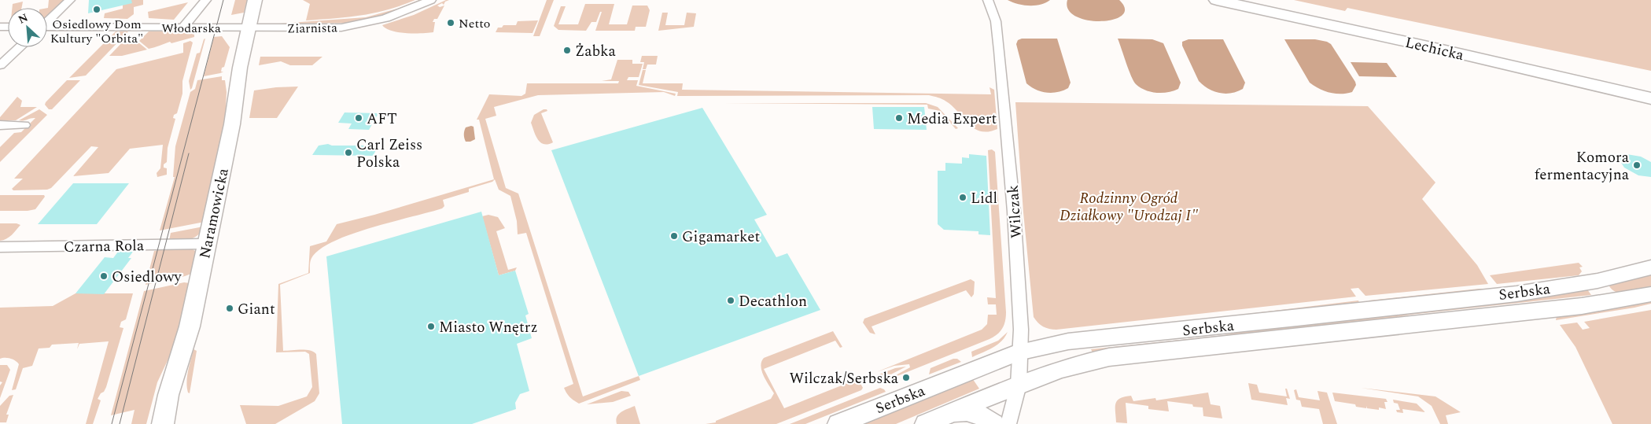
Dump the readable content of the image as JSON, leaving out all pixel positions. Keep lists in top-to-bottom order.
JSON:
{
  "streets": {
    "main road": ["Lechicka"],
    "street": [
      "Włodarska",
      "Ziarnista",
      "Wilczak",
      "Naramowicka",
      "Czarna Rola",
      "Serbska"
    ]
  },
  "crossings": [
    ["Włodarska", "Ziarnista"],
    ["Włodarska", "Naramowicka"],
    ["Ziarnista", "Naramowicka"],
    ["Wilczak", "Serbska"],
    ["Naramowicka", "Czarna Rola"]
  ],
  "parks": ["Rodzinny Ogród Działkowy \"Urodzaj I\""],
  "places": [
    "Osiedlowy Dom Kultury \"Orbita\"",
    "Netto",
    "Żabka",
    "AFT",
    "Media Expert",
    "Carl Zeiss Polska",
    "Komora fermentacyjna",
    "Lidl",
    "Gigamarket",
    "Osiedlowy",
    "Decathlon",
    "Giant",
    "Miasto Wnętrz",
    "Wilczak/Serbska"
  ],
  "north": "top left"
}
